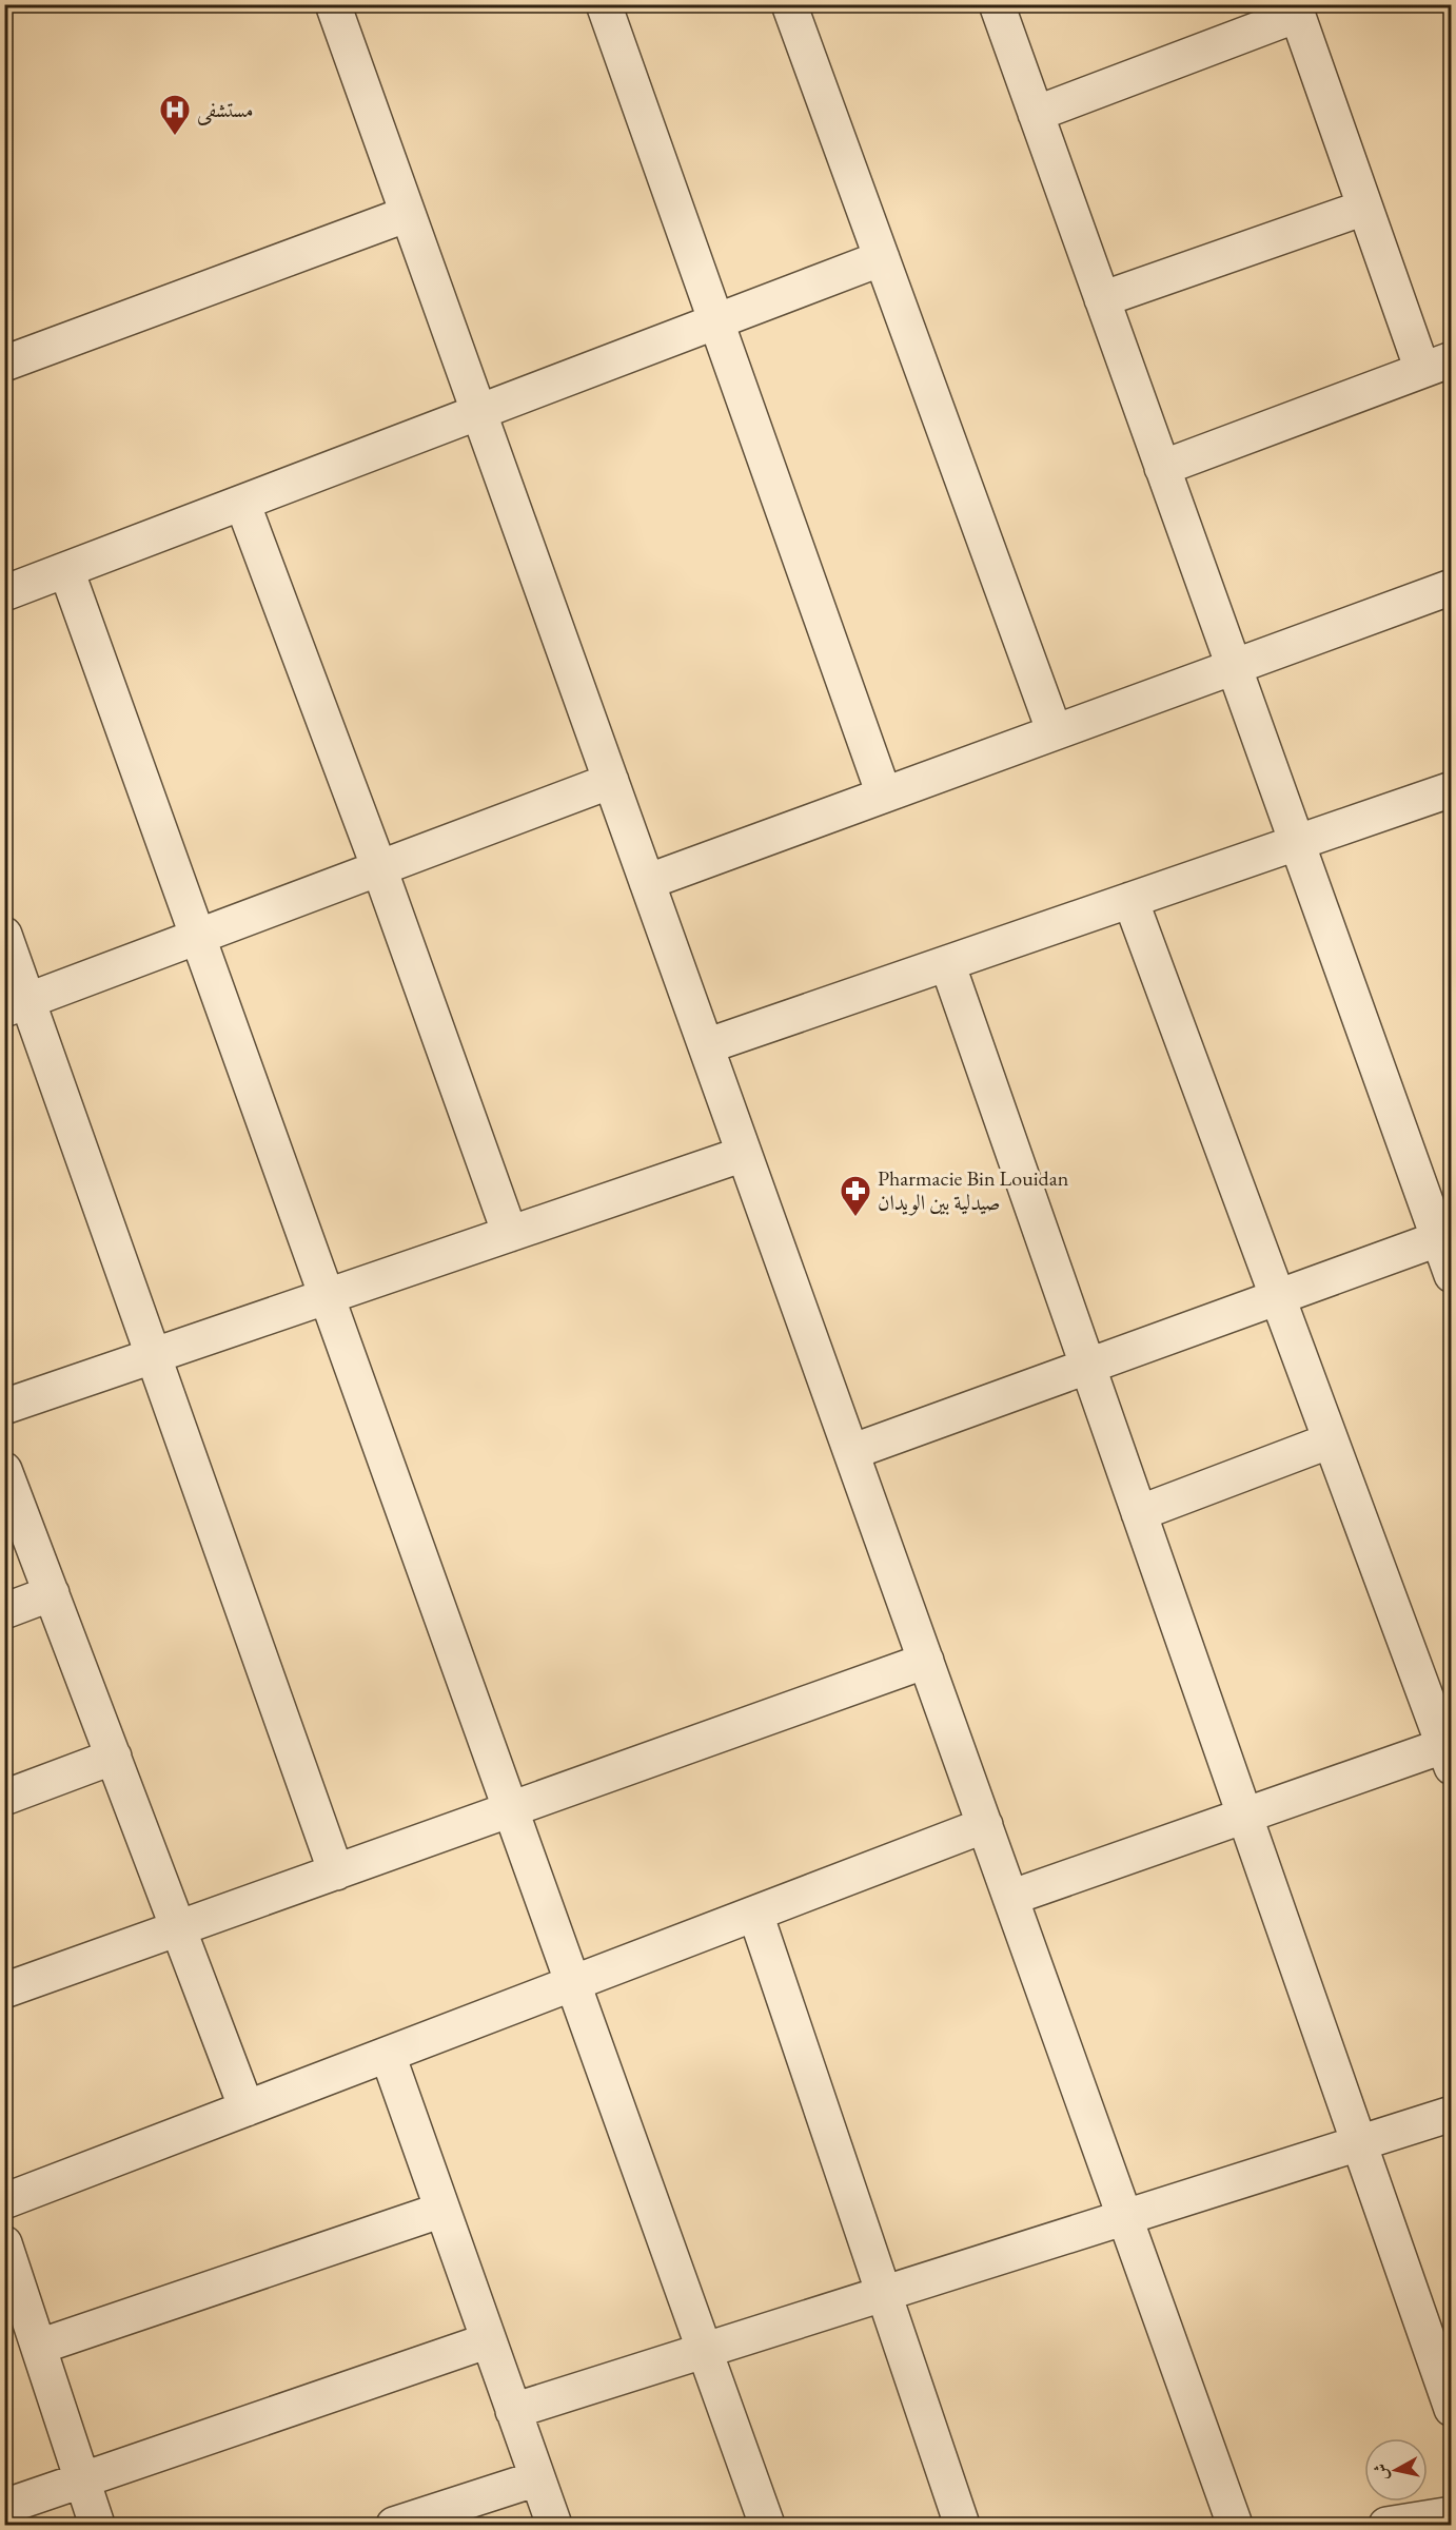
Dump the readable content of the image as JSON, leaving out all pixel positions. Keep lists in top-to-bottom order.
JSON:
{
  "places": {
    "hospital": ["مستشفى"],
    "pharmacy": ["Pharmacie Bin Louidan صيدلية بين الويدان"]
  },
  "north": "left"
}
